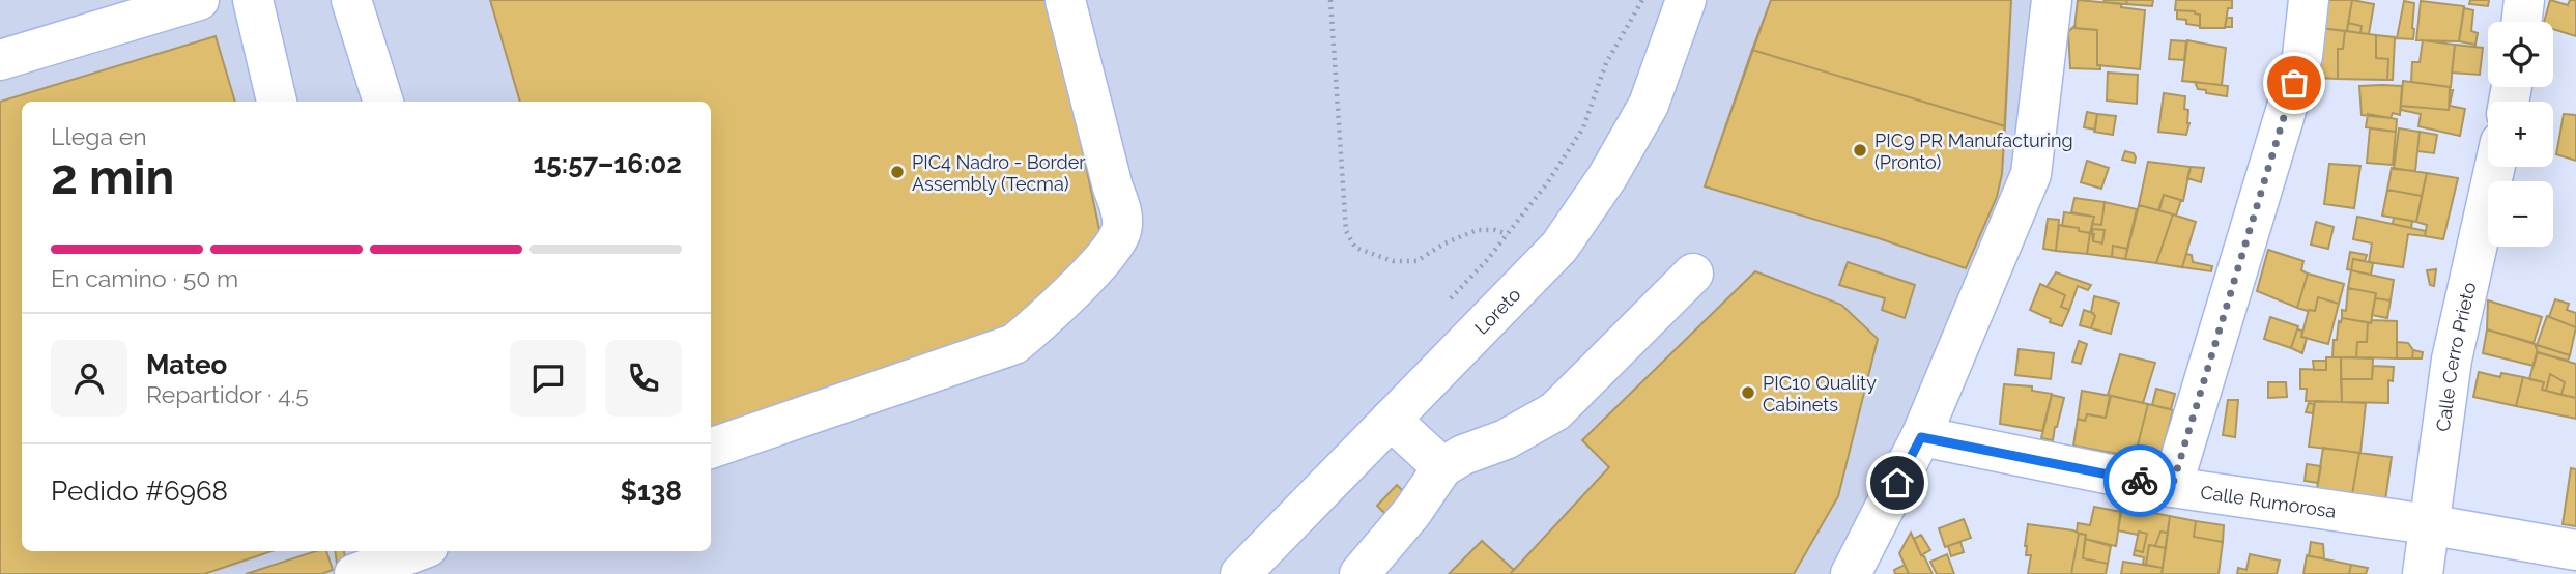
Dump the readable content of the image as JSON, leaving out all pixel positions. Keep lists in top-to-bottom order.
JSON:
{
  "streets": {
    "street": ["Loreto", "Calle Cerro Prieto", "Calle Rumorosa"]
  },
  "crossings": [
    ["Calle Cerro Prieto", "Calle Rumorosa"]
  ],
  "places": ["PIC9 PR Manufacturing (Pronto)", "PIC4 Nadro - Border Assembly (Tecma)", "PIC10 Quality Cabinets"],
  "page": {
    "map_buttons": ["+", "−"],
    "heading": ["2 min", "Llega en", "15:57–16:02"],
    "panel": [
      "Mateo",
      "Repartidor · 4.5",
      "Pedido #6968",
      "$138"
    ],
    "bar": "En camino · 50 m"
  }
}
